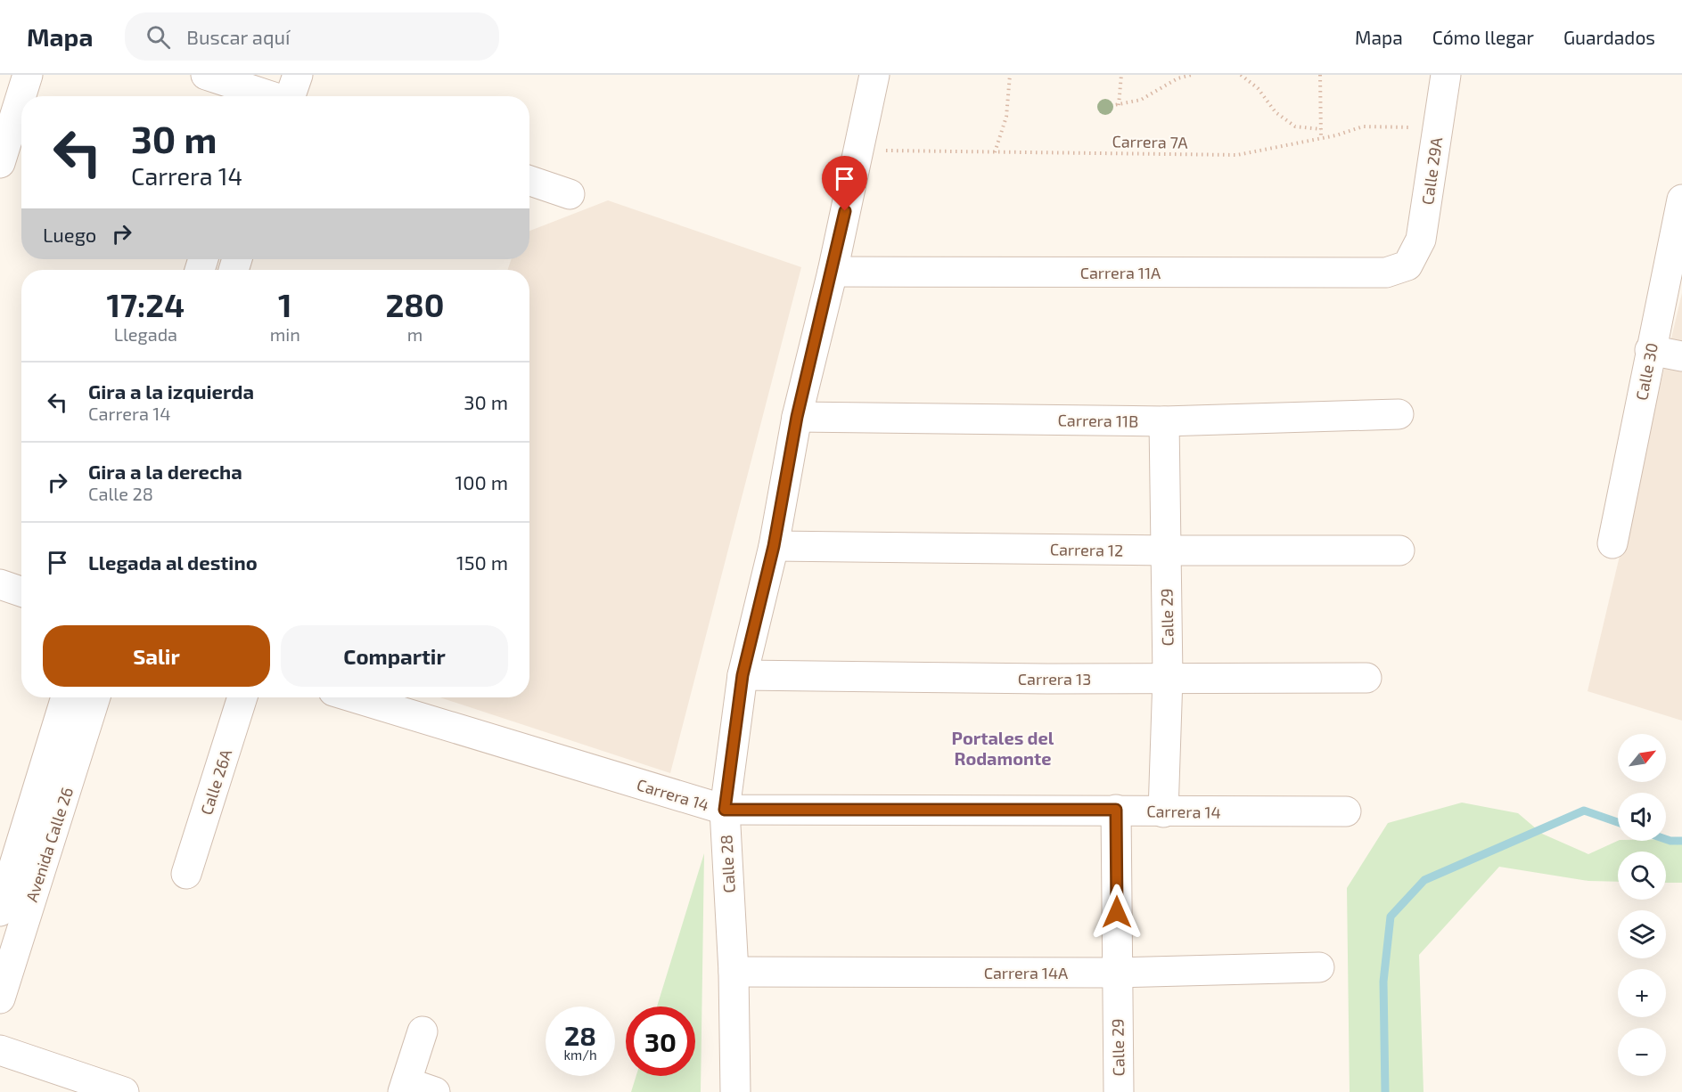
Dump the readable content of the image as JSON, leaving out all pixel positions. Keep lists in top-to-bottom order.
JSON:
{
  "streets": {
    "street": [
      "Calle 29A",
      "Carrera 11A",
      "Calle 30",
      "Carrera 11B",
      "Carrera 12",
      "Calle 29",
      "Carrera 13",
      "Calle 26A",
      "Carrera 14",
      "Avenida Calle 26",
      "Calle 28",
      "Carrera 14A"
    ],
    "path": ["Carrera 7A"]
  },
  "crossings": [
    ["Carrera 7A", "Calle 29A"],
    ["Carrera 7A", "Calle 28"],
    ["Calle 29A", "Carrera 11A"],
    ["Carrera 11A", "Calle 28"],
    ["Carrera 11B", "Calle 29"],
    ["Carrera 11B", "Calle 28"],
    ["Carrera 12", "Calle 29"],
    ["Carrera 12", "Calle 28"],
    ["Calle 29", "Carrera 13"],
    ["Calle 29", "Carrera 14"],
    ["Calle 29", "Carrera 14A"],
    ["Carrera 13", "Calle 28"],
    ["Carrera 14", "Calle 28"],
    ["Calle 28", "Carrera 14A"]
  ],
  "districts": ["Portales del Rodamonte"],
  "north": "top right",
  "page": {
    "header": "Mapa",
    "search": "Buscar aquí",
    "nav": ["Mapa", "Cómo llegar", "Guardados"],
    "turn": ["30 m", "Carrera 14"],
    "then": "Luego",
    "eta": [
      "17:24",
      "Llegada",
      "1",
      "min",
      "280",
      "m"
    ],
    "list": [
      {
        "name": "Gira a la izquierda",
        "note": "Carrera 14",
        "value": "30 m"
      },
      {
        "name": "Gira a la derecha",
        "note": "Calle 28",
        "value": "100 m"
      },
      {
        "name": "Llegada al destino",
        "value": "150 m"
      }
    ],
    "buttons": ["Salir", "Compartir"],
    "map_buttons": ["+", "−"],
    "speed": "28 km/h",
    "limit": "30"
  }
}
